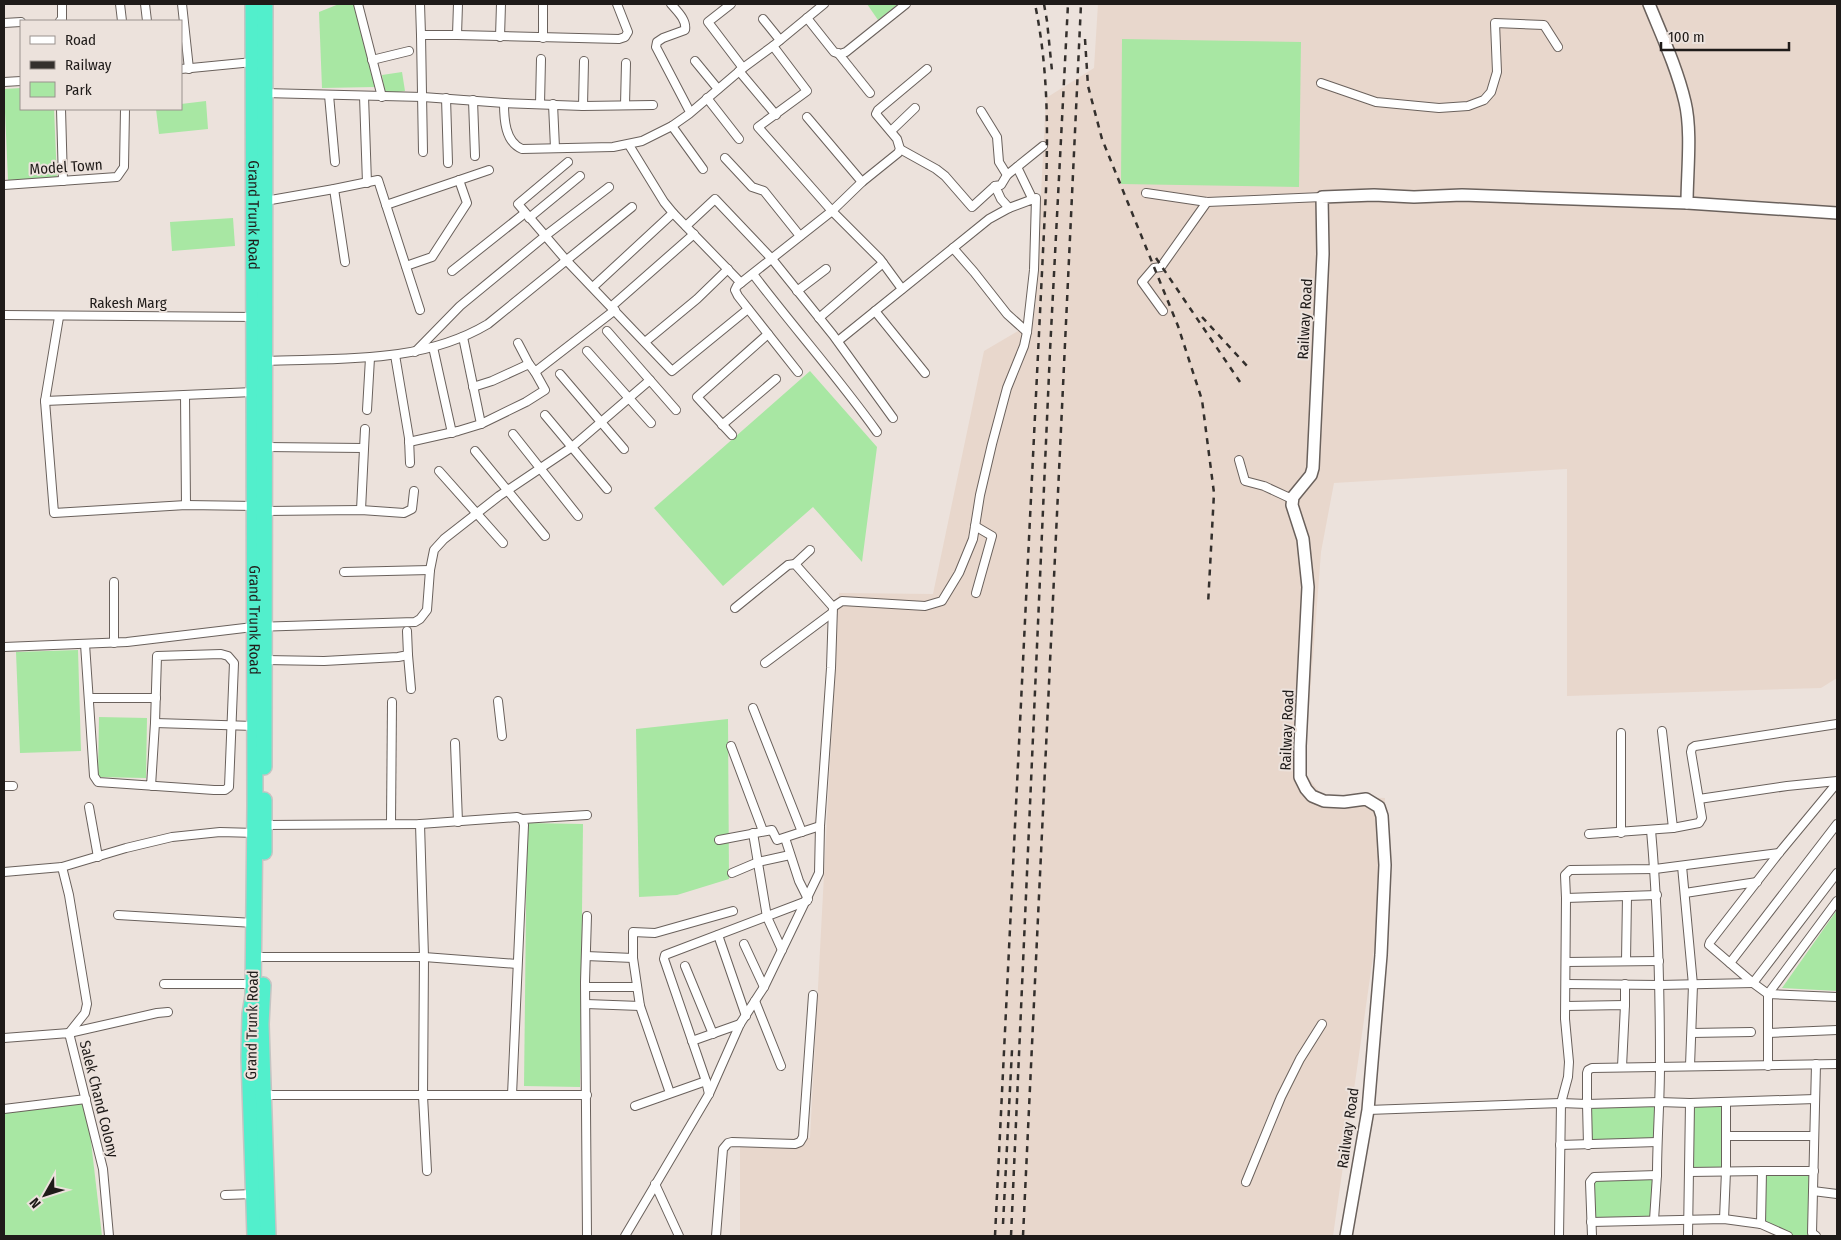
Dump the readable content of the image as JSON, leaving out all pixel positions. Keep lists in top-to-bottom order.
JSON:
{
  "streets": {
    "highway": ["Grand Trunk Road"],
    "street": [
      "Model Town",
      "Rakesh Marg",
      "Railway Road",
      "Salek Chand Colony"
    ]
  },
  "crossings": [
    ["Grand Trunk Road", "Rakesh Marg"]
  ],
  "legend": ["Road", "Railway", "Park"],
  "scale_bar": "100 m",
  "north": "bottom left"
}
